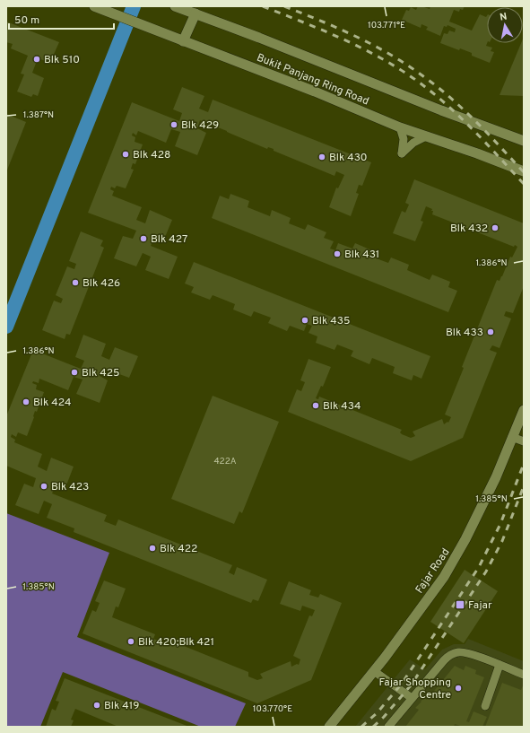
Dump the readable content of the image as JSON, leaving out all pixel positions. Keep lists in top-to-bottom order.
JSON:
{
  "streets": {
    "main road": ["Bukit Panjang Ring Road", "Fajar Road"]
  },
  "places": {
    "other": [
      "Blk 510",
      "Blk 429",
      "Blk 428",
      "Blk 430",
      "Blk 432",
      "Blk 427",
      "Blk 431",
      "Blk 426",
      "Blk 435",
      "Blk 433",
      "Blk 425",
      "Blk 424",
      "Blk 434",
      "Blk 423",
      "Blk 422",
      "Blk 420;Blk 421",
      "Fajar Shopping Centre",
      "Blk 419"
    ],
    "transit": ["Fajar"]
  },
  "house_numbers": ["422A"],
  "scale_bar": "50 m",
  "north": "top",
  "coordinates": [
    "103.771°E",
    "1.387°N",
    "1.386°N",
    "1.385°N",
    "103.770°E"
  ]
}
